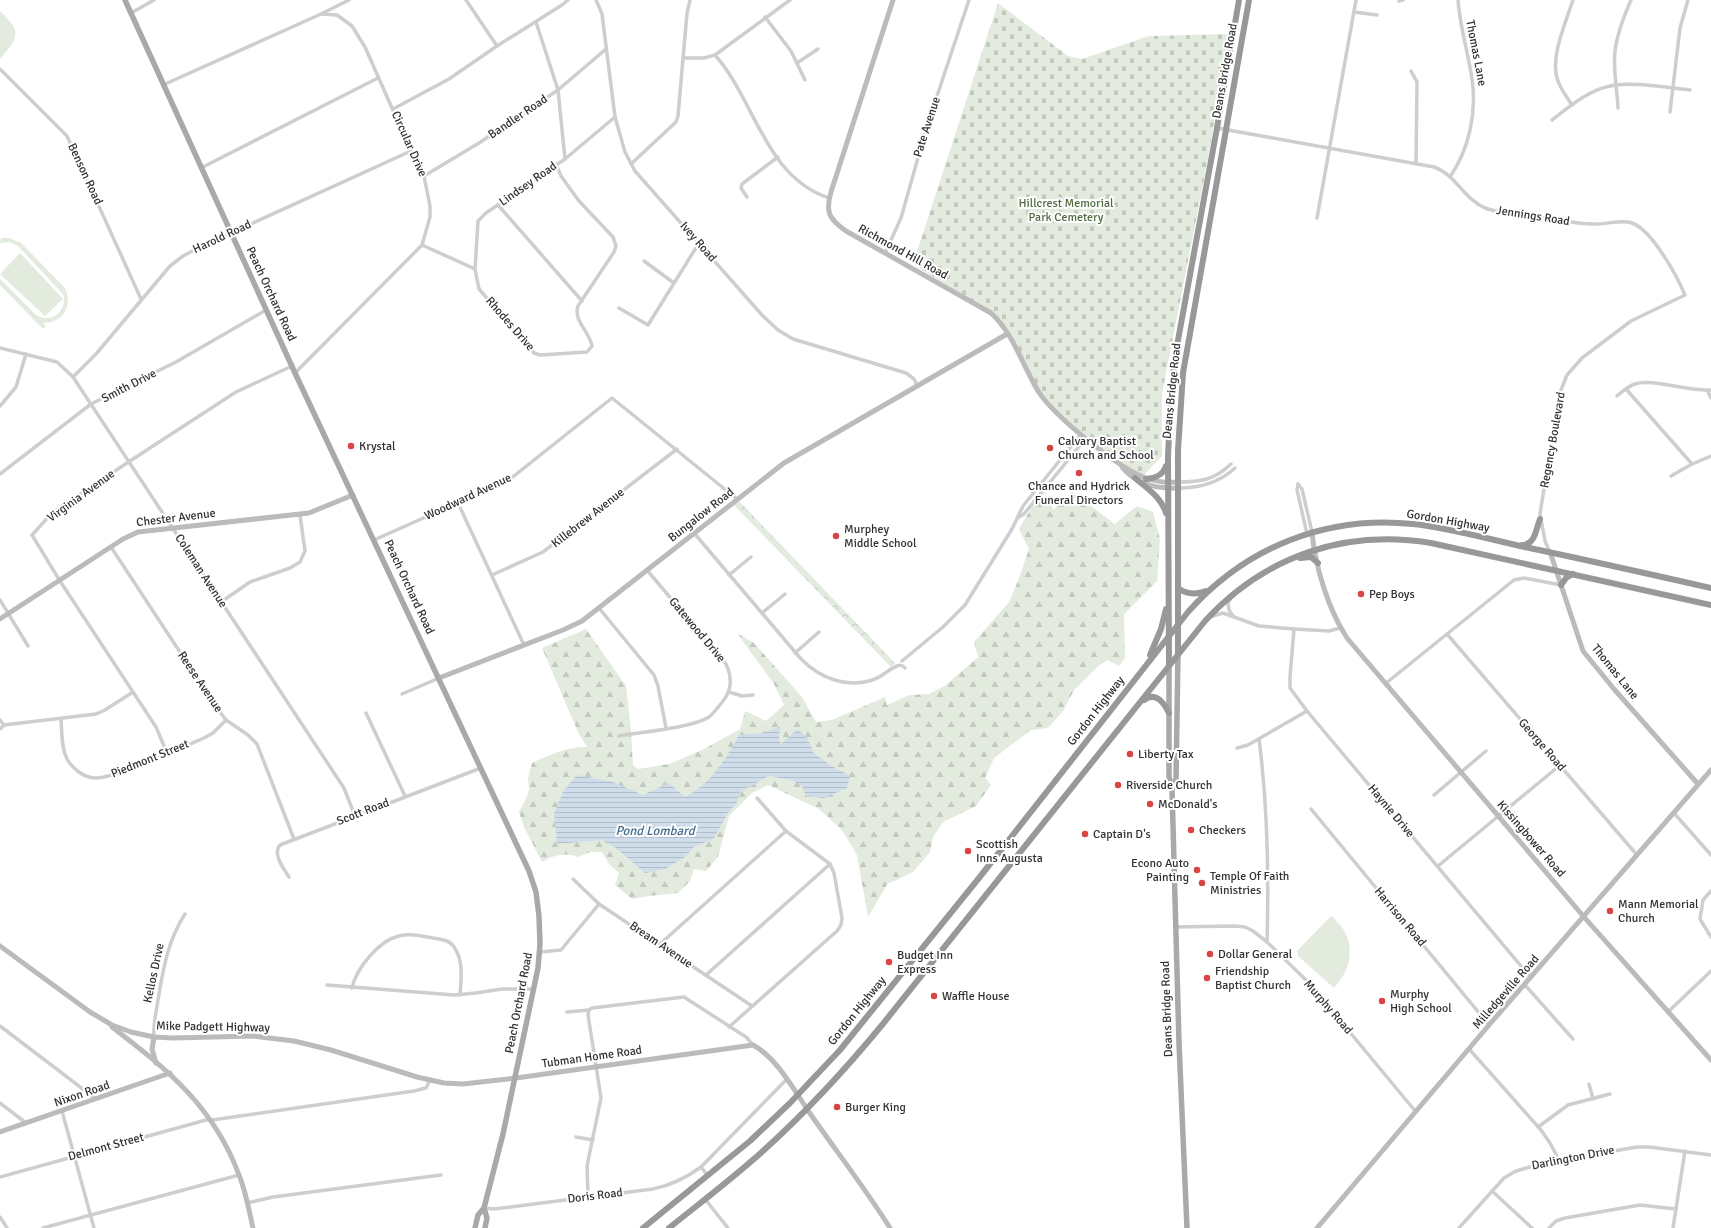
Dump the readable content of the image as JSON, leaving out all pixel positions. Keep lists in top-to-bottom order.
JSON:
{
  "streets": {
    "highway": ["Deans Bridge Road", "Gordon Highway"],
    "main road": ["Peach Orchard Road"],
    "street": [
      "Thomas Lane",
      "Bandler Road",
      "Pate Avenue",
      "Circular Drive",
      "Benson Road",
      "Lindsey Road",
      "Jennings Road",
      "Harold Road",
      "Ivey Road",
      "Richmond Hill Road",
      "Rhodes Drive",
      "Smith Drive",
      "Regency Boulevard",
      "Virginia Avenue",
      "Woodward Avenue",
      "Bungalow Road",
      "Chester Avenue",
      "Killebrew Avenue",
      "Coleman Avenue",
      "Gatewood Drive",
      "Reese Avenue",
      "George Road",
      "Piedmont Street",
      "Haynie Drive",
      "Scott Road",
      "Kissingbower Road",
      "Harrison Road",
      "Bream Avenue",
      "Kellos Drive",
      "Milledgeville Road",
      "Murphy Road",
      "Mike Padgett Highway",
      "Tubman Home Road",
      "Nixon Road",
      "Delmont Street",
      "Darlington Drive",
      "Doris Road"
    ]
  },
  "crossings": [
    ["Thomas Lane", "Jennings Road"],
    ["Thomas Lane", "Regency Boulevard"],
    ["Thomas Lane", "Gordon Highway"],
    ["Thomas Lane", "Milledgeville Road"],
    ["Deans Bridge Road", "Jennings Road"],
    ["Deans Bridge Road", "Richmond Hill Road"],
    ["Deans Bridge Road", "Gordon Highway"],
    ["Deans Bridge Road", "Murphy Road"],
    ["Bandler Road", "Circular Drive"],
    ["Bandler Road", "Ivey Road"],
    ["Pate Avenue", "Richmond Hill Road"],
    ["Circular Drive", "Harold Road"],
    ["Circular Drive", "Peach Orchard Road"],
    ["Benson Road", "Harold Road"],
    ["Lindsey Road", "Ivey Road"],
    ["Lindsey Road", "Rhodes Drive"],
    ["Jennings Road", "Regency Boulevard"],
    ["Harold Road", "Peach Orchard Road"],
    ["Harold Road", "Coleman Avenue"],
    ["Ivey Road", "Bungalow Road"],
    ["Richmond Hill Road", "Bungalow Road"],
    ["Peach Orchard Road", "Smith Drive"],
    ["Peach Orchard Road", "Virginia Avenue"],
    ["Peach Orchard Road", "Woodward Avenue"],
    ["Peach Orchard Road", "Bungalow Road"],
    ["Peach Orchard Road", "Chester Avenue"],
    ["Peach Orchard Road", "Scott Road"],
    ["Peach Orchard Road", "Tubman Home Road"],
    ["Peach Orchard Road", "Doris Road"],
    ["Smith Drive", "Coleman Avenue"],
    ["Regency Boulevard", "Gordon Highway"],
    ["Virginia Avenue", "Chester Avenue"],
    ["Virginia Avenue", "Coleman Avenue"],
    ["Virginia Avenue", "Piedmont Street"],
    ["Woodward Avenue", "Killebrew Avenue"],
    ["Bungalow Road", "Gatewood Drive"],
    ["Chester Avenue", "Coleman Avenue"],
    ["Chester Avenue", "Reese Avenue"],
    ["Gordon Highway", "Kissingbower Road"],
    ["Coleman Avenue", "Scott Road"],
    ["Reese Avenue", "Piedmont Street"],
    ["Reese Avenue", "Scott Road"],
    ["George Road", "Milledgeville Road"],
    ["Haynie Drive", "Milledgeville Road"],
    ["Kissingbower Road", "Milledgeville Road"],
    ["Harrison Road", "Milledgeville Road"],
    ["Kellos Drive", "Mike Padgett Highway"],
    ["Milledgeville Road", "Murphy Road"],
    ["Mike Padgett Highway", "Tubman Home Road"]
  ],
  "water": ["Pond Lombard"],
  "parks": ["Hillcrest Memorial Park Cemetery"],
  "places": [
    "Krystal",
    "Calvary Baptist Church and School",
    "Chance and Hydrick Funeral Directors",
    "Murphey Middle School",
    "Pep Boys",
    "Liberty Tax",
    "Riverside Church",
    "McDonald's",
    "Checkers",
    "Captain D's",
    "Scottish Inns Augusta",
    "Econo Auto Painting",
    "Temple Of Faith Ministries",
    "Mann Memorial Church",
    "Dollar General",
    "Budget Inn Express",
    "Friendship Baptist Church",
    "Waffle House",
    "Murphy High School",
    "Burger King"
  ]
}
